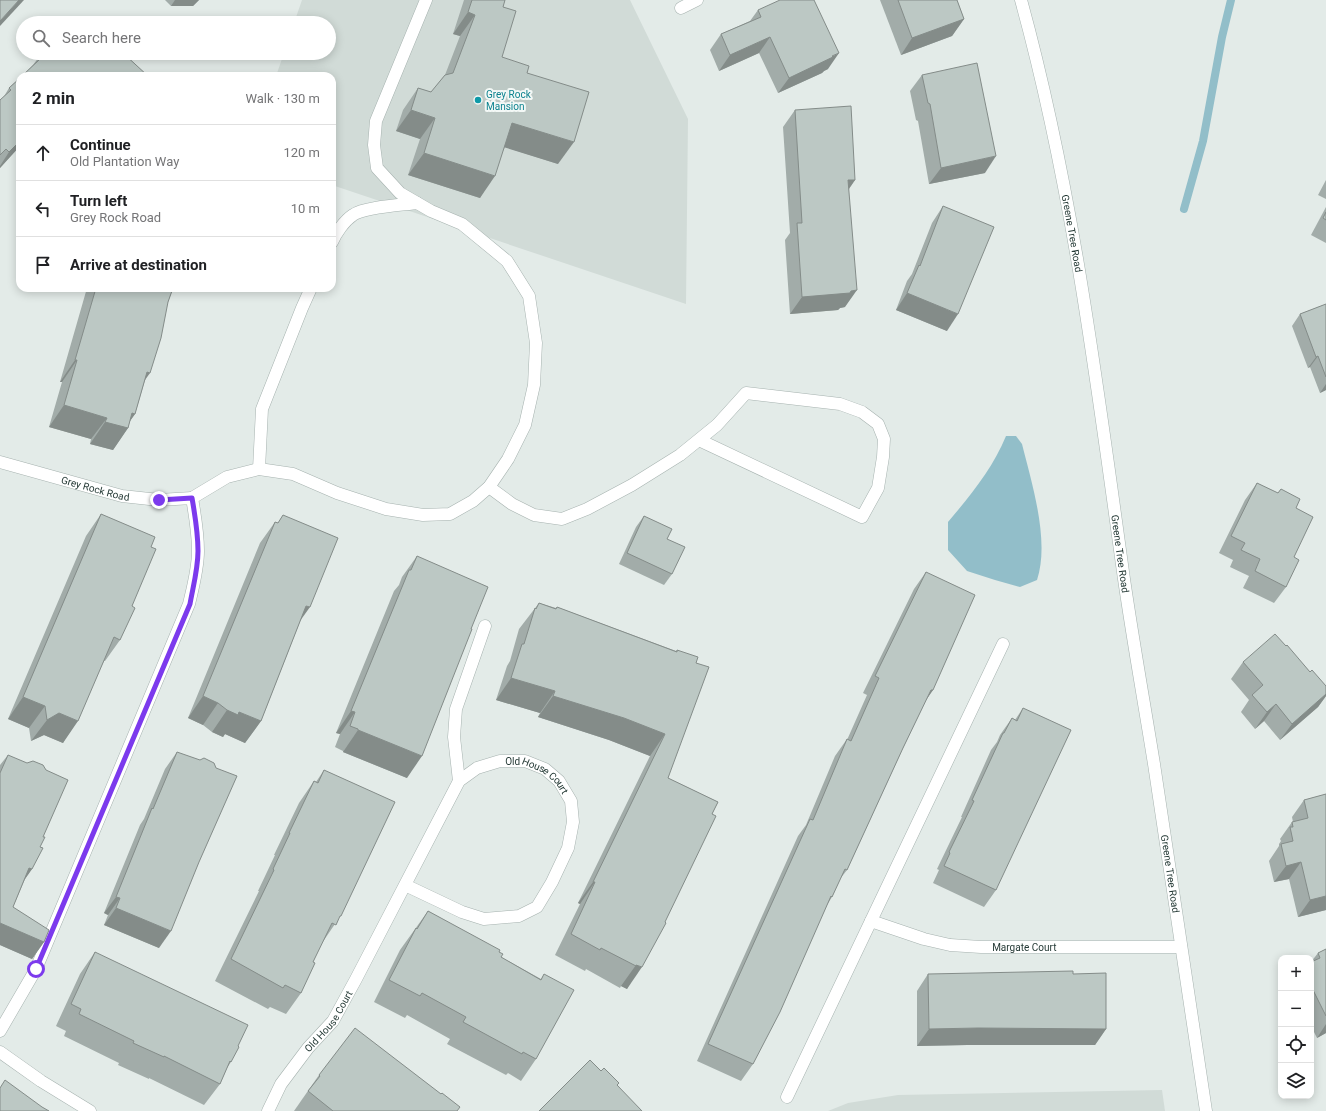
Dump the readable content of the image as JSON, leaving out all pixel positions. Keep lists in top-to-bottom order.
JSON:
{
  "streets": {
    "street": [
      "Greene Tree Road",
      "Grey Rock Road",
      "Old House Court",
      "Margate Court"
    ]
  },
  "crossings": [
    ["Greene Tree Road", "Margate Court"]
  ],
  "places": ["Grey Rock Mansion"],
  "page": {
    "search": "Search here",
    "heading": ["2 min", "Walk · 130 m"],
    "list": [
      ["Continue", "Old Plantation Way", "120 m"],
      ["Turn left", "Grey Rock Road", "10 m"],
      "Arrive at destination"
    ],
    "map_buttons": ["+", "−"]
  }
}
